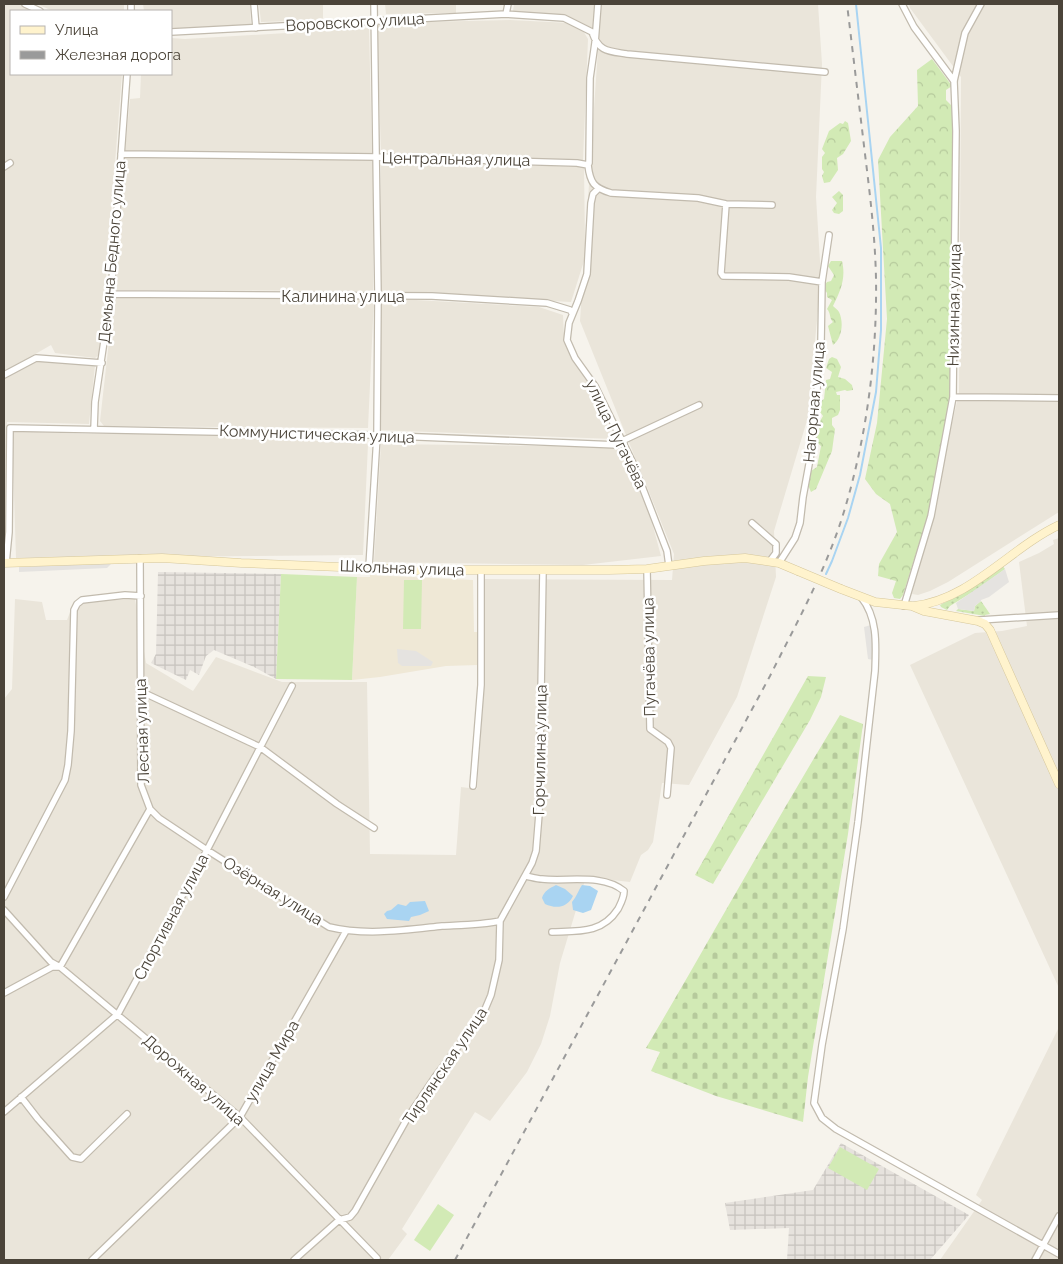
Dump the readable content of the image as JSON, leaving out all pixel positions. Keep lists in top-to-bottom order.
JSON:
{
  "streets": {
    "street": [
      "Воровского улица",
      "Центральная улица",
      "Демьяна Бедного улица",
      "Калинина улица",
      "Низинная улица",
      "Нагорная улица",
      "Коммунистическая улица",
      "улица Пугачёва",
      "Школьная улица",
      "Пугачёва улица",
      "Лесная улица",
      "Горчилина улица",
      "Озёрная улица",
      "Спортивная улица",
      "улица Мира",
      "Тирлянская улица",
      "Дорожная улица"
    ]
  },
  "crossings": [
    ["Центральная улица", "Демьяна Бедного улица"],
    ["Демьяна Бедного улица", "Калинина улица"],
    ["Демьяна Бедного улица", "Коммунистическая улица"],
    ["Калинина улица", "улица Пугачёва"],
    ["Низинная улица", "Школьная улица"],
    ["Нагорная улица", "Школьная улица"],
    ["Коммунистическая улица", "улица Пугачёва"],
    ["улица Пугачёва", "Школьная улица"],
    ["Школьная улица", "Пугачёва улица"],
    ["Школьная улица", "Лесная улица"],
    ["Школьная улица", "Горчилина улица"],
    ["Лесная улица", "Озёрная улица"],
    ["Горчилина улица", "Озёрная улица"],
    ["Горчилина улица", "Тирлянская улица"],
    ["Озёрная улица", "Спортивная улица"],
    ["Озёрная улица", "улица Мира"],
    ["Озёрная улица", "Тирлянская улица"],
    ["Спортивная улица", "Дорожная улица"],
    ["улица Мира", "Дорожная улица"],
    ["Тирлянская улица", "Дорожная улица"]
  ],
  "legend": ["Улица", "Железная дорога"]
}
